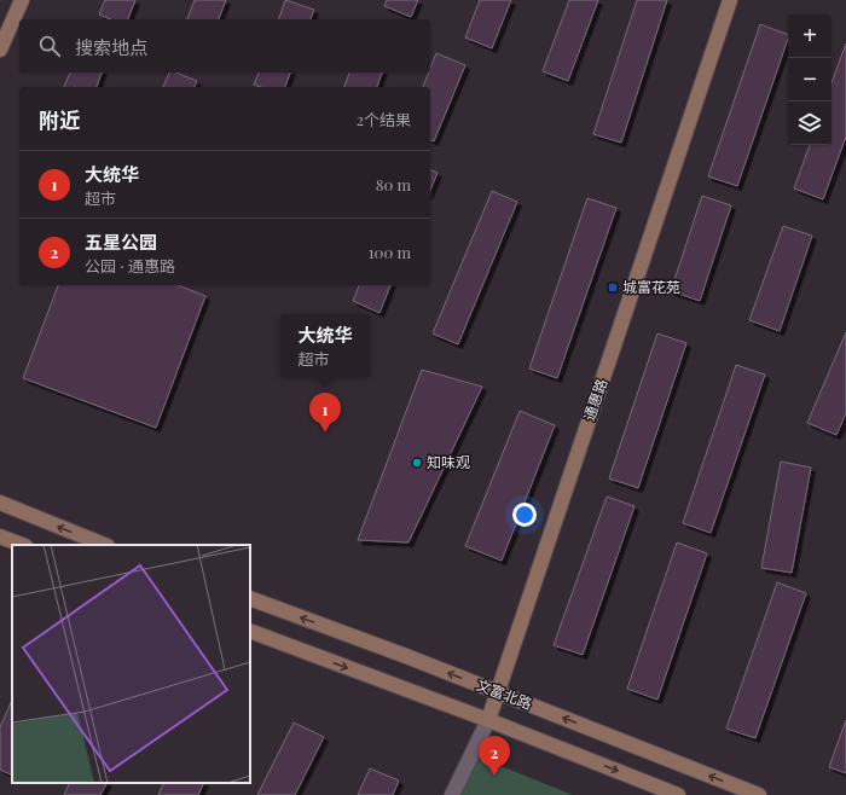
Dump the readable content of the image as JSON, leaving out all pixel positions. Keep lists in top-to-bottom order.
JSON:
{
  "streets": {
    "main road": ["通惠路", "文富北路"]
  },
  "crossings": [
    ["通惠路", "文富北路"]
  ],
  "places": {
    "transit": ["城富花苑"],
    "other": ["知味观"]
  },
  "page": {
    "map_buttons": ["+", "−"],
    "search": "搜索地点",
    "heading": ["附近", "2个结果"],
    "list": [
      {
        "mark": "1",
        "name": "大统华",
        "note": "超市",
        "value": "80 m"
      },
      {
        "mark": "2",
        "name": "五星公园",
        "note": "公园 · 通惠路",
        "value": "100 m"
      }
    ],
    "popup": ["大统华", "超市"],
    "pins": ["1", "2"]
  }
}
